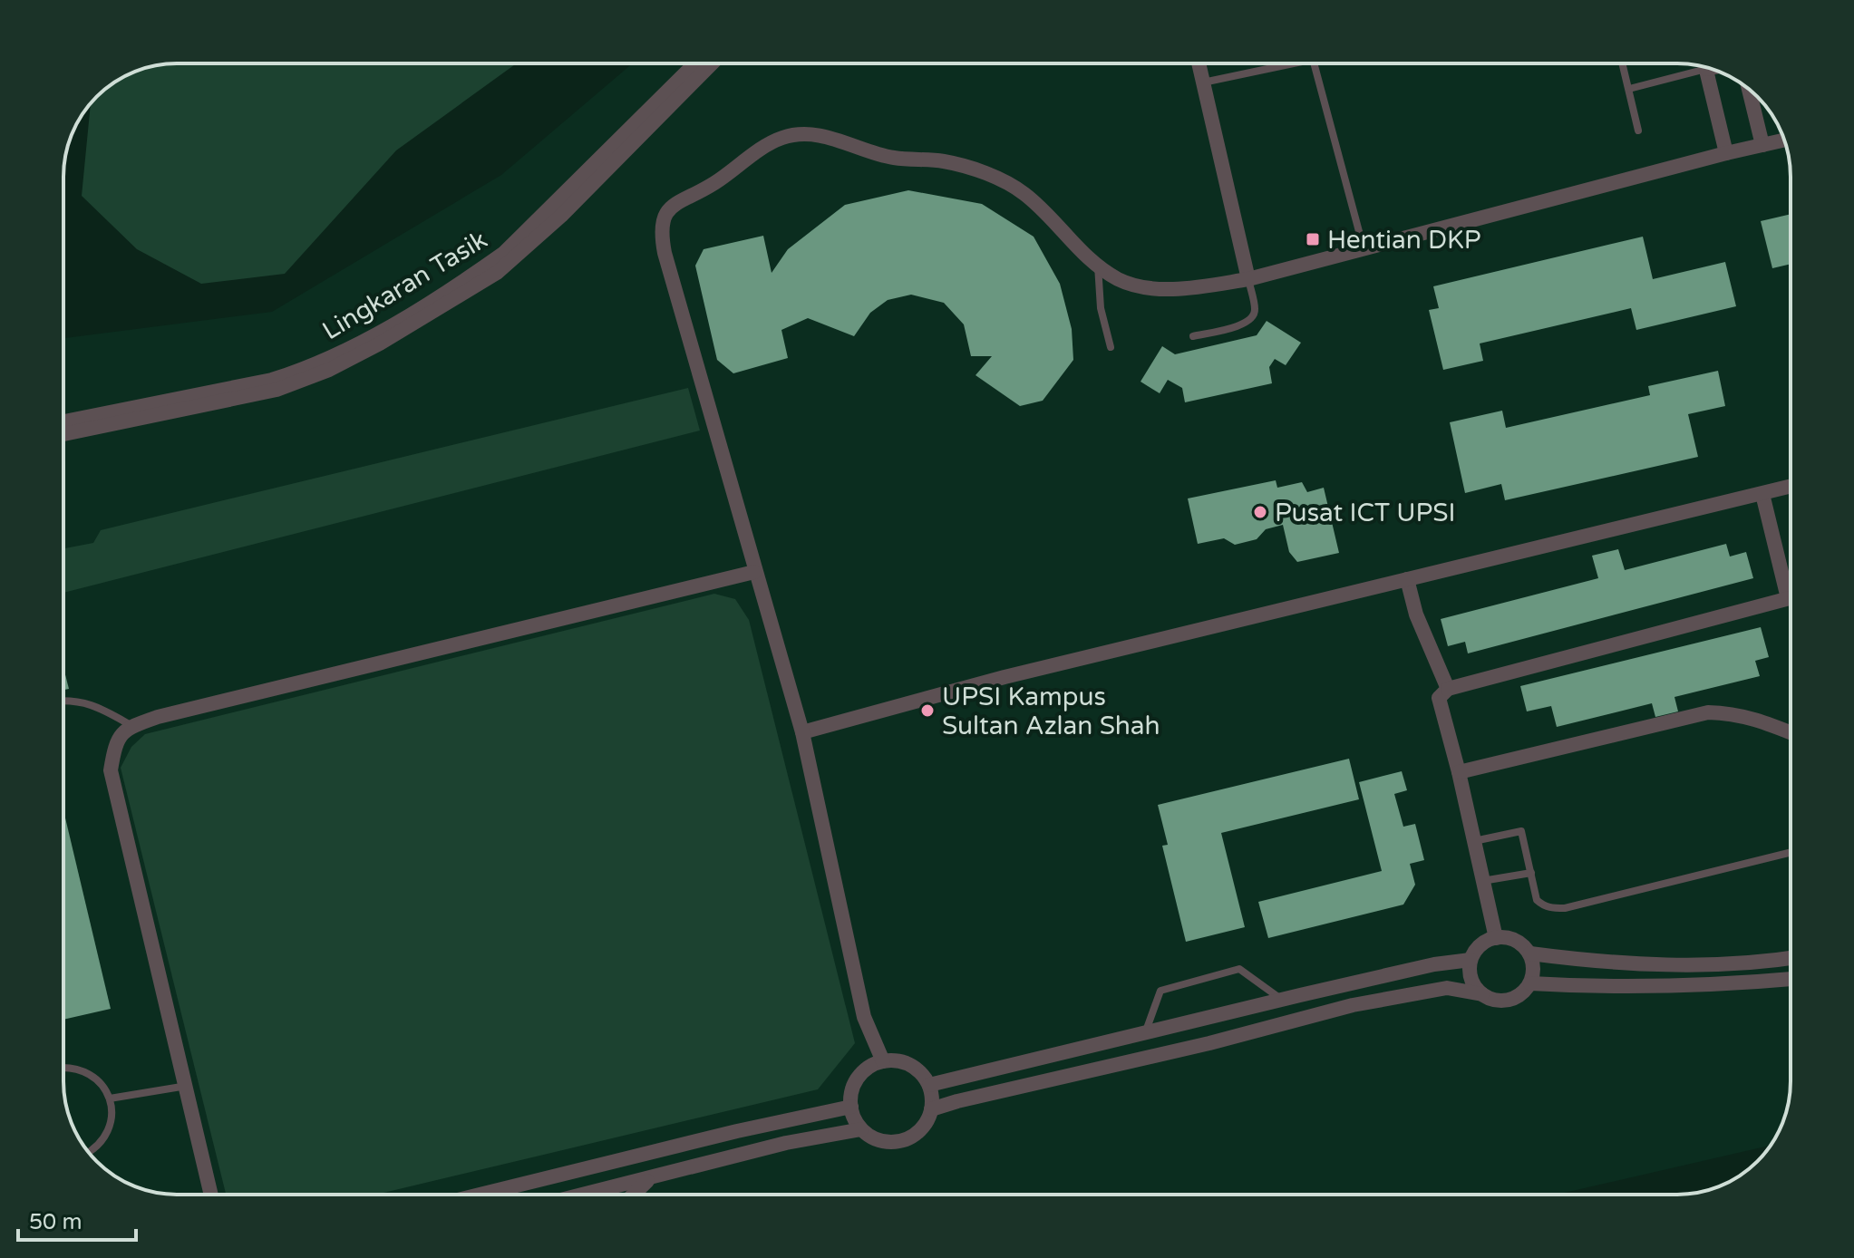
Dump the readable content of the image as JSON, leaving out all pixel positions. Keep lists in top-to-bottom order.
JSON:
{
  "streets": {
    "street": ["Lingkaran Tasik"]
  },
  "places": {
    "transit": ["Hentian DKP"],
    "other": ["Pusat ICT UPSI", "UPSI Kampus Sultan Azlan Shah"]
  },
  "scale_bar": "50 m"
}
